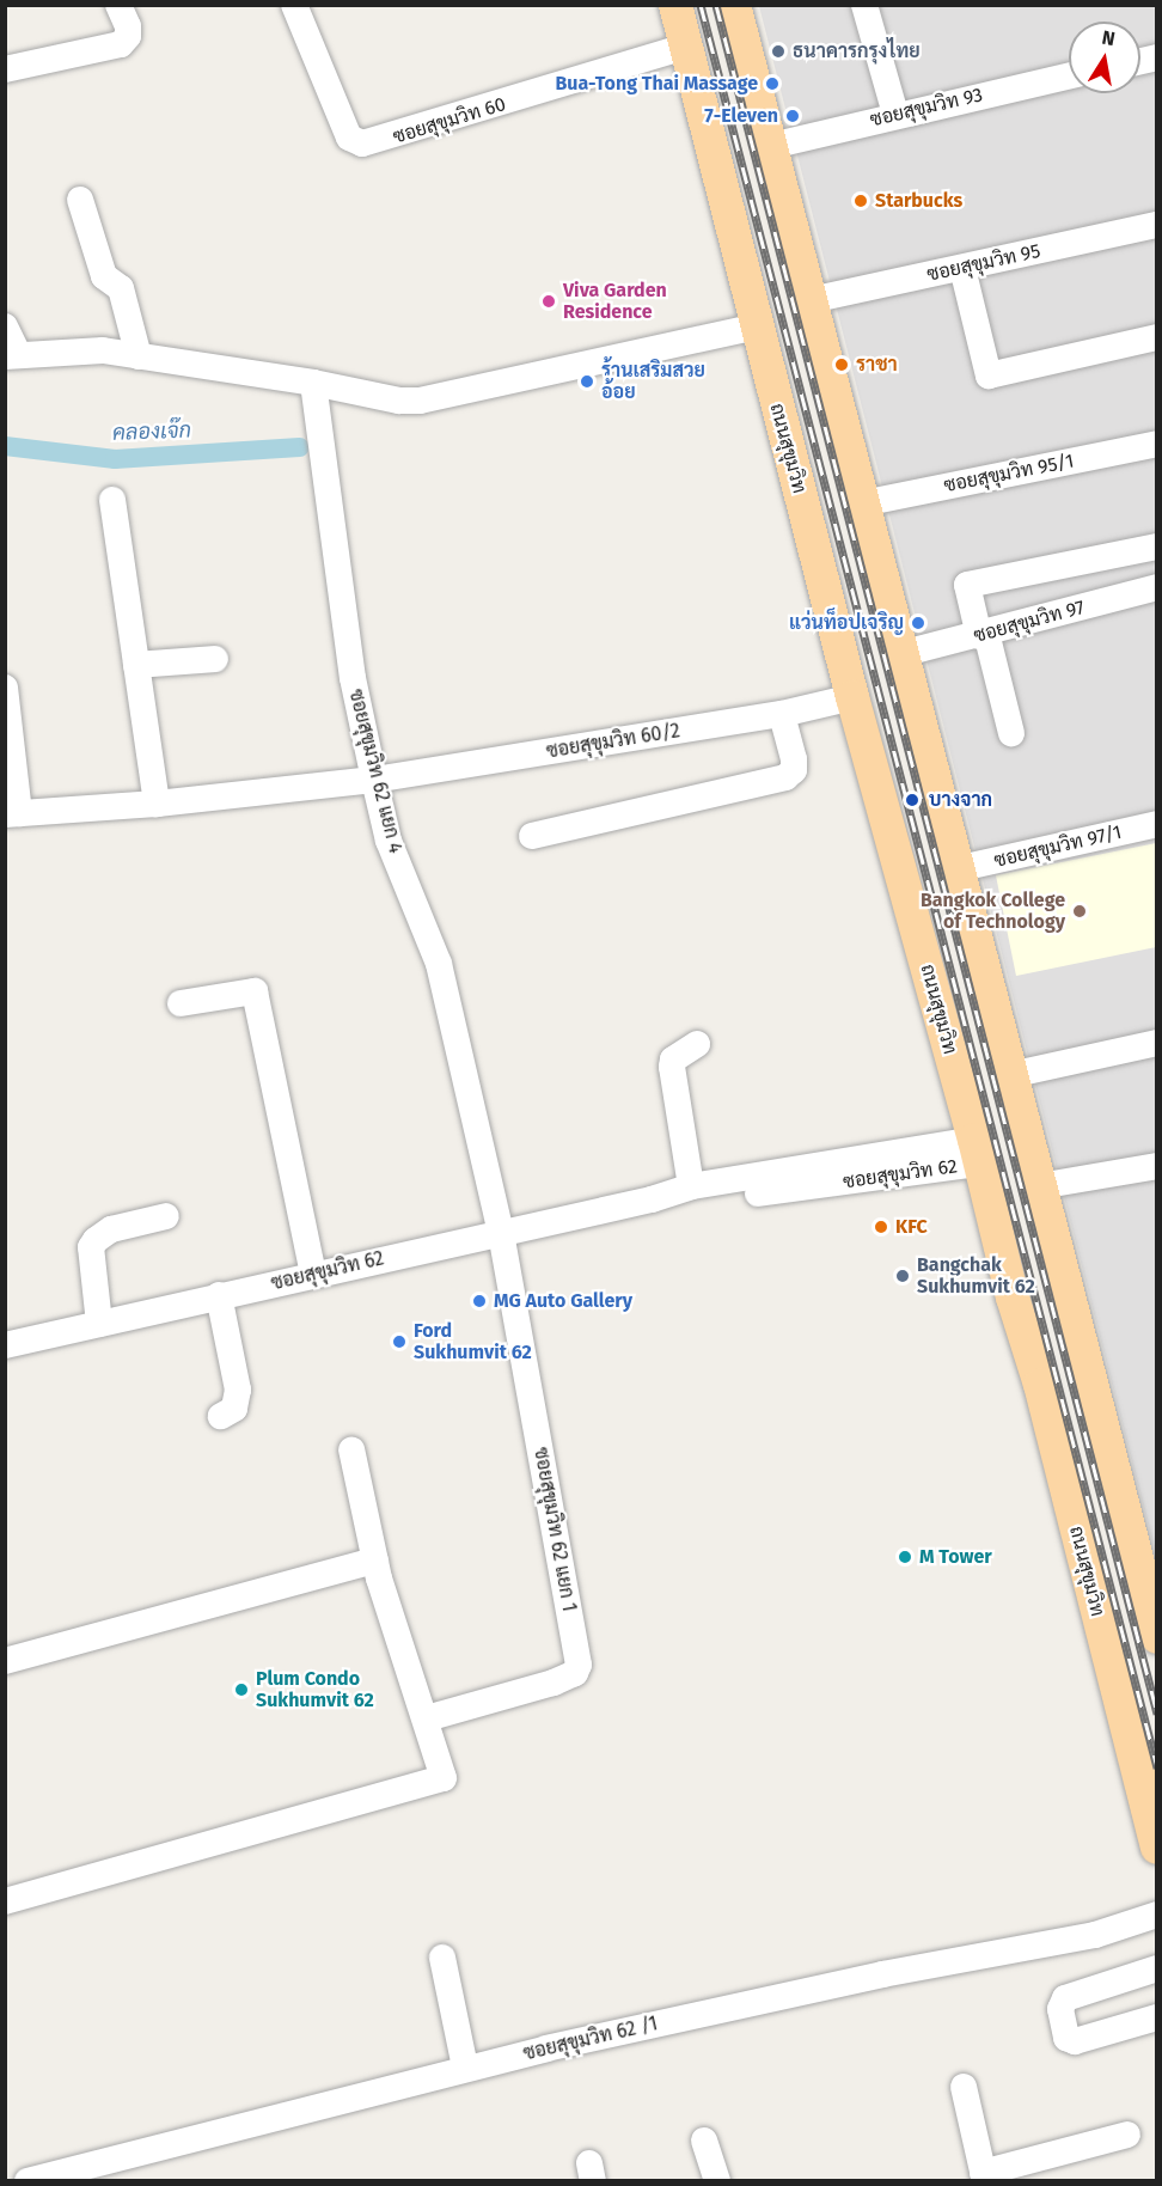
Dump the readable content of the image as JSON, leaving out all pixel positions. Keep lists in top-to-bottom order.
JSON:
{
  "streets": {
    "main road": ["ถนนสุขุมวิท"],
    "street": [
      "ซอยสุขุมวิท 93",
      "ซอยสุขุมวิท 60",
      "ซอยสุขุมวิท 95",
      "ซอยสุขุมวิท 95/1",
      "ซอยสุขุมวิท 97",
      "ซอยสุขุมวิท 60/2",
      "ซอยสุขุมวิท 62 แยก 4",
      "ซอยสุขุมวิท 97/1",
      "ซอยสุขุมวิท 62",
      "ซอยสุขุมวิท 62 แยก 1",
      "ซอยสุขุมวิท 62 /1"
    ]
  },
  "crossings": [
    ["ซอยสุขุมวิท 60", "ถนนสุขุมวิท"],
    ["ถนนสุขุมวิท", "ซอยสุขุมวิท 60/2"],
    ["ถนนสุขุมวิท", "ซอยสุขุมวิท 62"],
    ["ซอยสุขุมวิท 60/2", "ซอยสุขุมวิท 62 แยก 4"],
    ["ซอยสุขุมวิท 62 แยก 4", "ซอยสุขุมวิท 62"],
    ["ซอยสุขุมวิท 62 แยก 4", "ซอยสุขุมวิท 62 แยก 1"],
    ["ซอยสุขุมวิท 62", "ซอยสุขุมวิท 62 แยก 1"]
  ],
  "water": ["คลองเจ๊ก"],
  "places": [
    "ธนาคารกรุงไทย",
    "Bua-Tong Thai Massage",
    "7-Eleven",
    "Starbucks",
    "Viva Garden Residence",
    "ราชา",
    "ร้านเสริมสวย อ้อย",
    "แว่นท็อปเจริญ",
    "บางจาก",
    "Bangkok College of Technology",
    "KFC",
    "Bangchak Sukhumvit 62",
    "MG Auto Gallery",
    "Ford Sukhumvit 62",
    "M Tower",
    "Plum Condo Sukhumvit 62"
  ],
  "north": "top"
}
